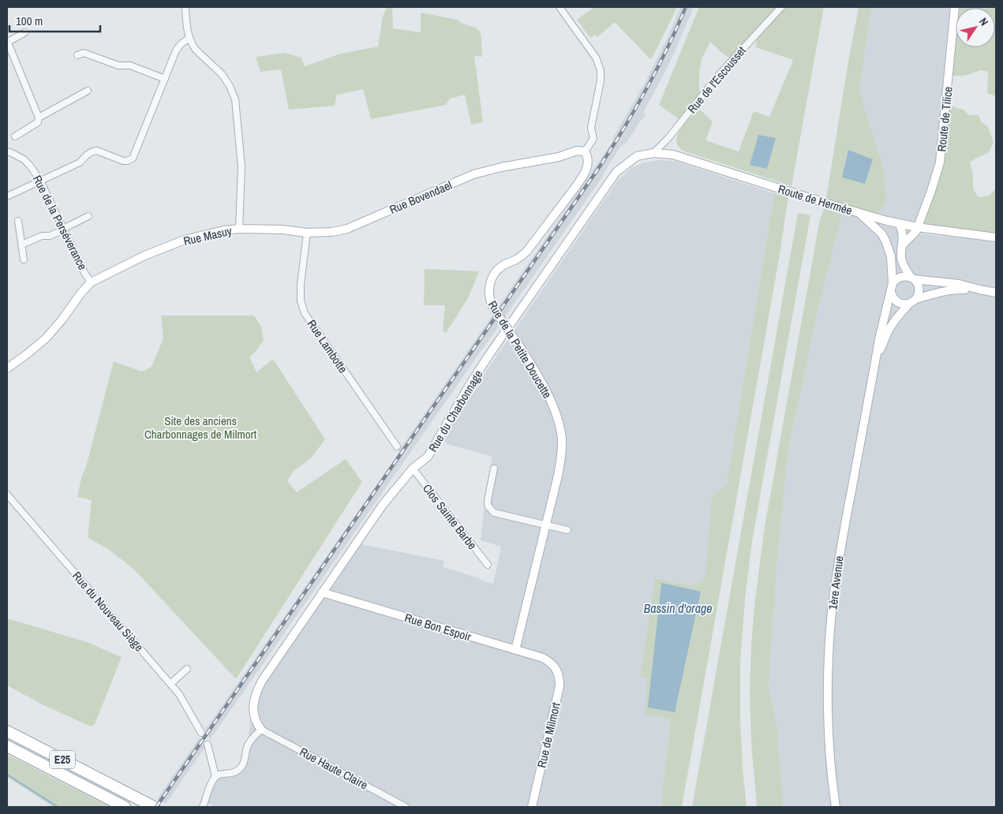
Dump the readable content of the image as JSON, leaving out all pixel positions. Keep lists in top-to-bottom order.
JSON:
{
  "streets": {
    "highway": ["E25"],
    "street": [
      "Rue de l'Escousset",
      "Route de Tilice",
      "Rue Bovendael",
      "Route de Hermée",
      "Rue de la Perséverance",
      "Rue Masuy",
      "Rue Lambotte",
      "Rue de la Petite Doucette",
      "Rue du Charbonnage",
      "Clos Sainte Barbe",
      "1ère Avenue",
      "Rue du Nouveau Siège",
      "Rue Bon Espoir",
      "Rue de Milmort",
      "Rue Haute Claire"
    ]
  },
  "crossings": [
    ["Rue de l'Escousset", "Route de Hermée"],
    ["Route de Tilice", "Route de Hermée"],
    ["Rue Bovendael", "Rue Masuy"],
    ["Rue Bovendael", "Rue Lambotte"],
    ["Rue Bovendael", "Rue de la Petite Doucette"],
    ["Route de Hermée", "Rue du Charbonnage"],
    ["Route de Hermée", "1ère Avenue"],
    ["Rue de la Perséverance", "Rue Masuy"],
    ["Rue de la Petite Doucette", "Rue Bon Espoir"],
    ["Rue du Charbonnage", "Clos Sainte Barbe"],
    ["Rue du Charbonnage", "Rue Bon Espoir"],
    ["Rue du Charbonnage", "Rue Haute Claire"],
    ["Rue Bon Espoir", "Rue de Milmort"]
  ],
  "water": ["Bassin d'orage"],
  "parks": ["Site des anciens Charbonnages de Milmort"],
  "scale_bar": "100 m",
  "north": "top right"
}
